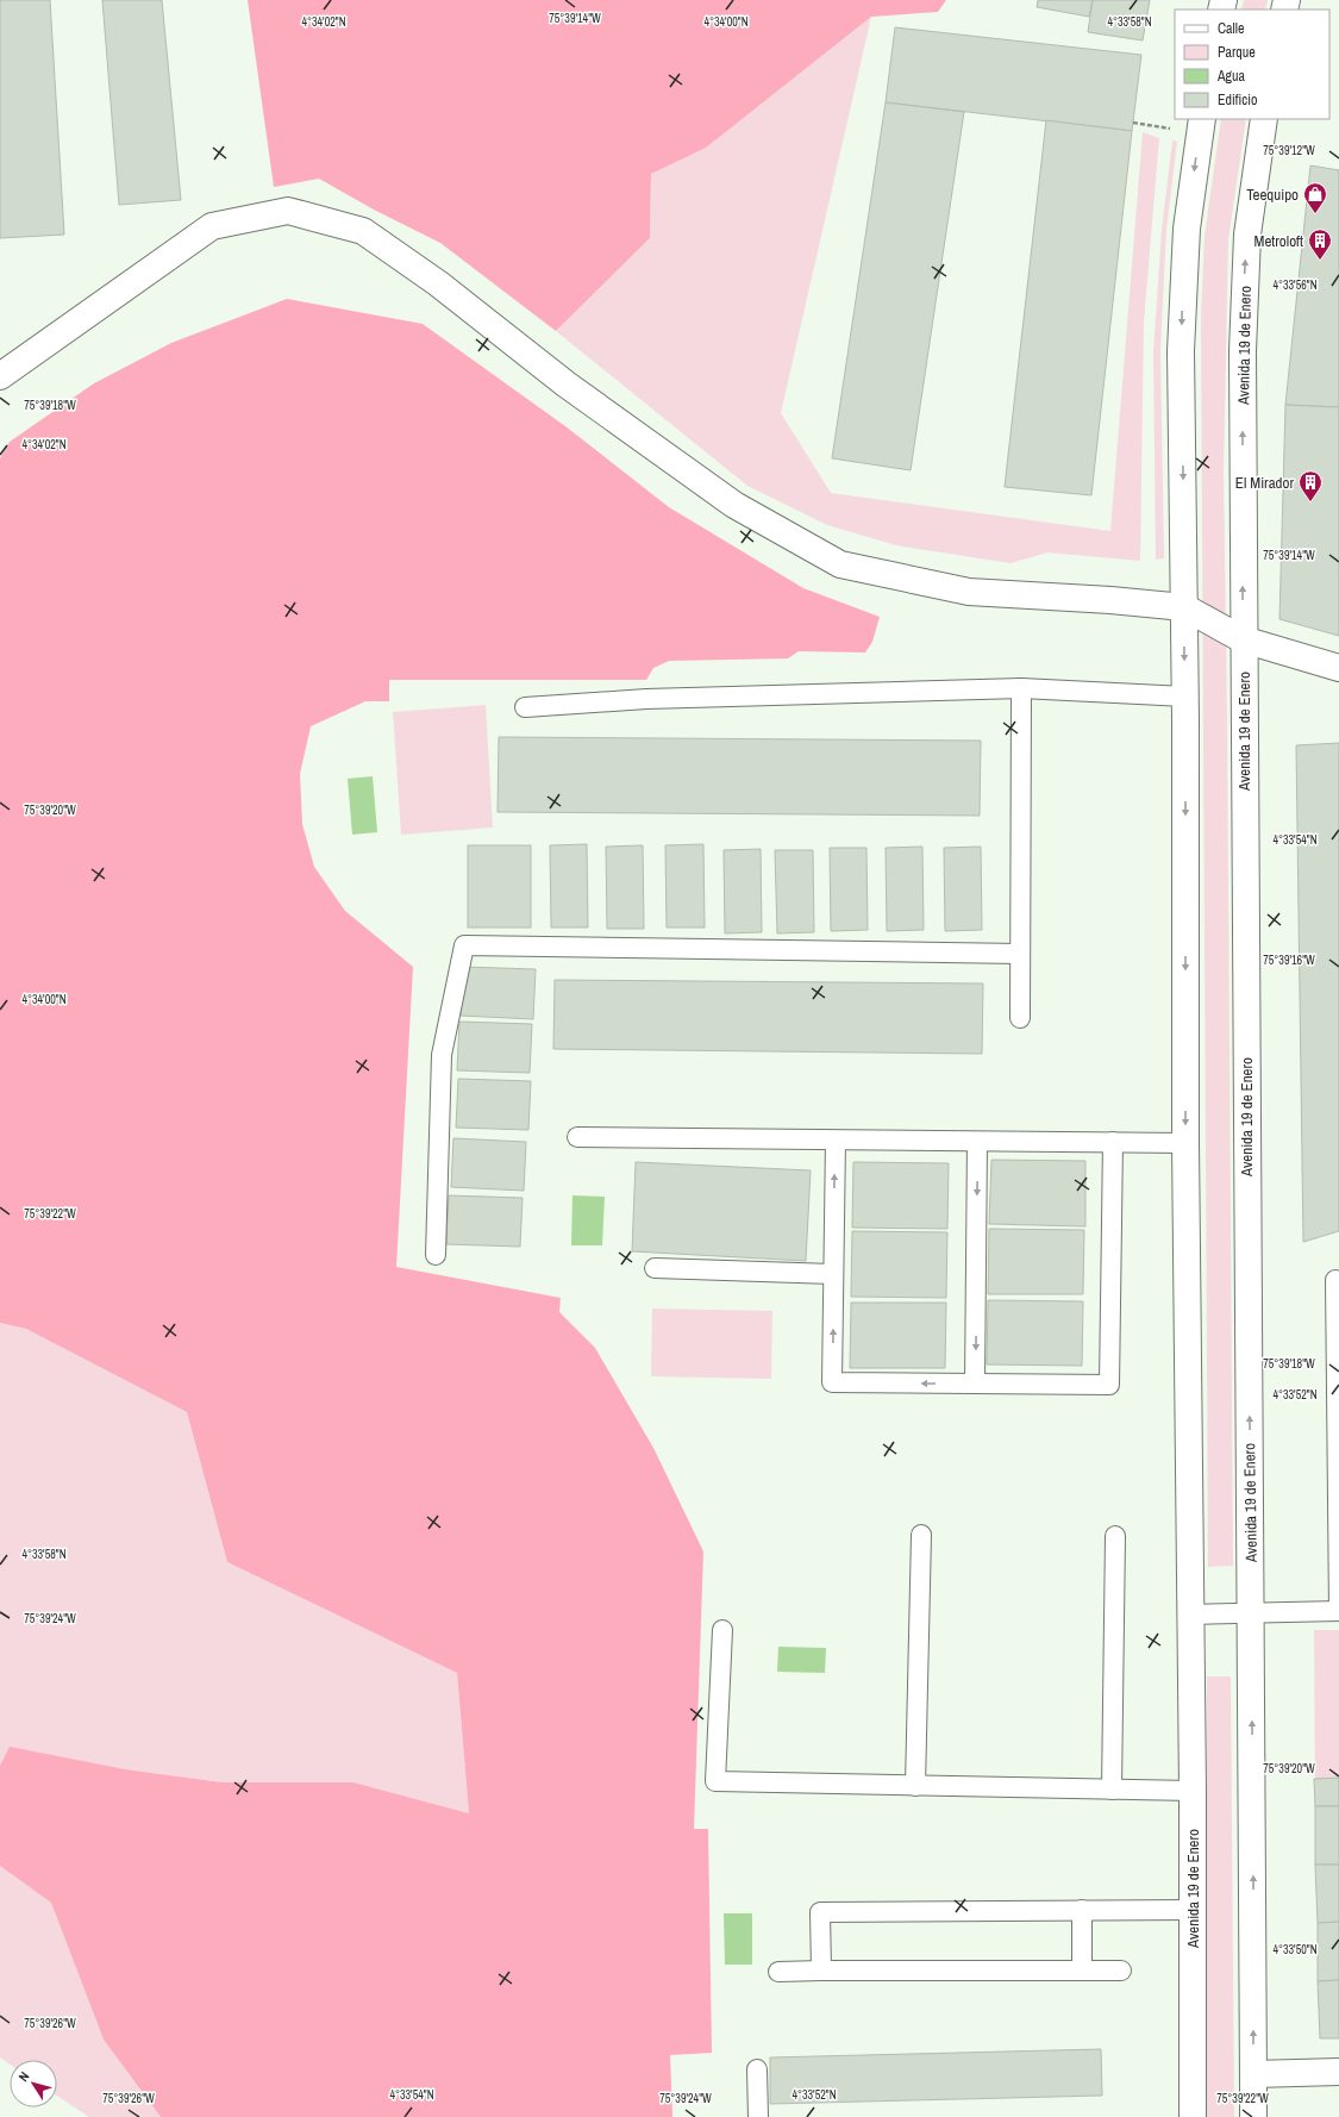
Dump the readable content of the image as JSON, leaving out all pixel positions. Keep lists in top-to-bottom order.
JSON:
{
  "streets": {
    "main road": ["Avenida 19 de Enero"]
  },
  "places": {
    "shop": ["Teequipo"],
    "building": ["Metroloft", "El Mirador"]
  },
  "legend": [
    "Calle",
    "Parque",
    "Agua",
    "Edificio"
  ],
  "north": "top left",
  "coordinates": [
    "75°39'14\"W",
    "4°34'00\"N",
    "4°34'02\"N",
    "4°33'58\"N",
    "75°39'12\"W",
    "4°33'56\"N",
    "75°39'18\"W",
    "75°39'20\"W",
    "4°33'54\"N",
    "75°39'16\"W",
    "75°39'22\"W",
    "4°33'52\"N",
    "75°39'24\"W",
    "4°33'50\"N",
    "75°39'26\"W"
  ]
}
